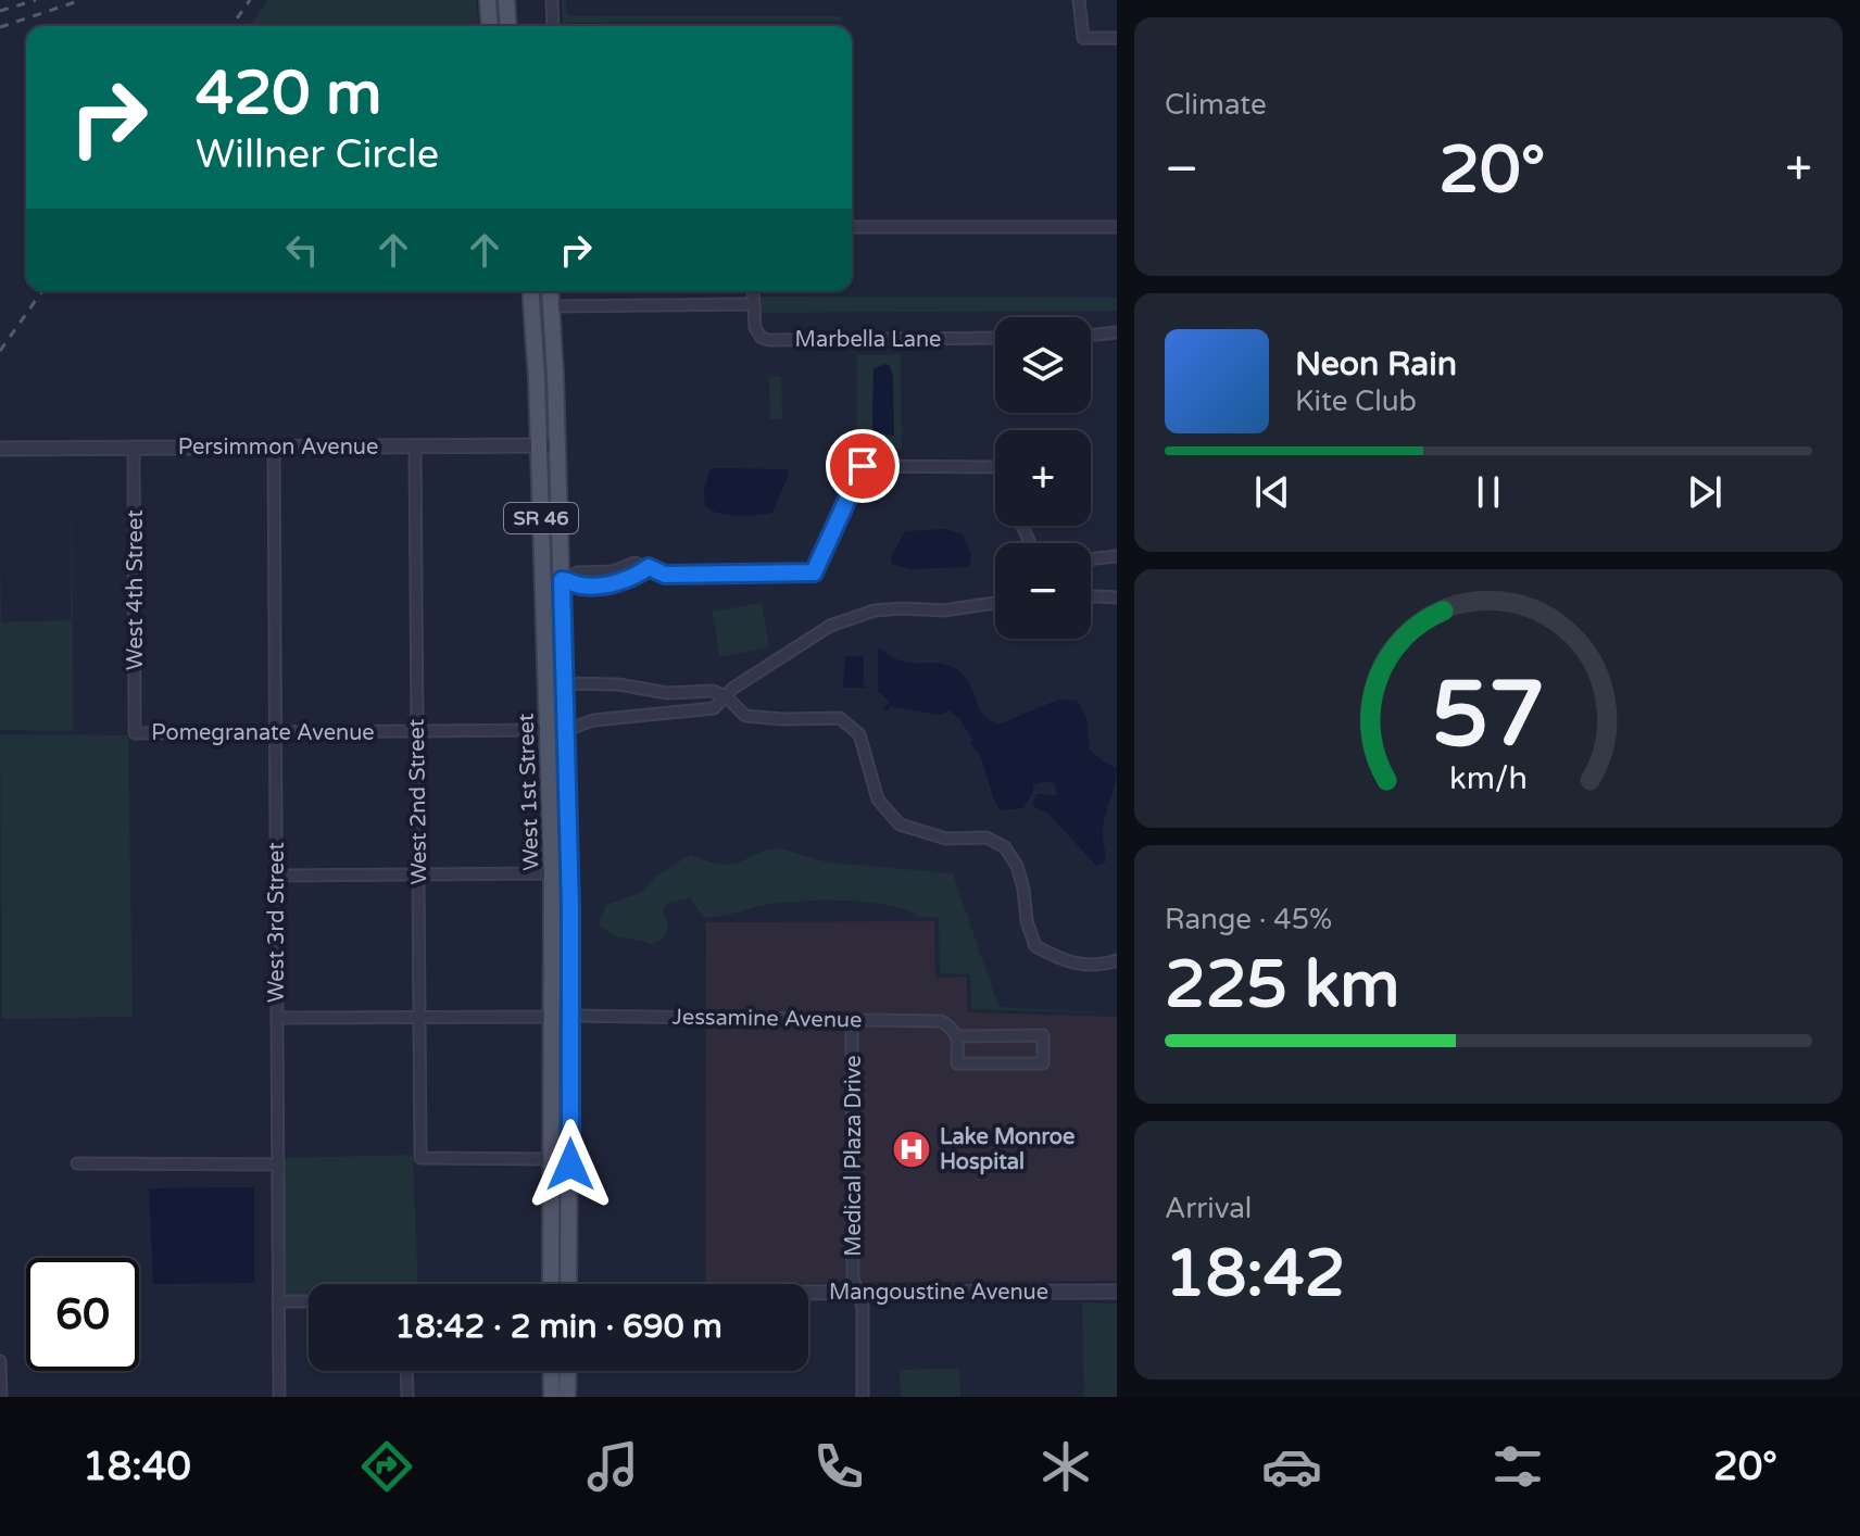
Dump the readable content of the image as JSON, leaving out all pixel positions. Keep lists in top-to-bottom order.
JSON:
{
  "streets": {
    "main road": ["SR 46", "West 1st Street"],
    "street": [
      "Marbella Lane",
      "Persimmon Avenue",
      "West 4th Street",
      "Pomegranate Avenue",
      "West 2nd Street",
      "West 3rd Street",
      "Jessamine Avenue",
      "Medical Plaza Drive",
      "Mangoustine Avenue"
    ]
  },
  "crossings": [
    ["Persimmon Avenue", "West 4th Street"],
    ["Persimmon Avenue", "West 1st Street"],
    ["Persimmon Avenue", "West 2nd Street"],
    ["Persimmon Avenue", "West 3rd Street"],
    ["West 4th Street", "Pomegranate Avenue"],
    ["Pomegranate Avenue", "West 1st Street"],
    ["Pomegranate Avenue", "West 2nd Street"],
    ["Pomegranate Avenue", "West 3rd Street"],
    ["West 1st Street", "West 2nd Street"],
    ["West 1st Street", "Jessamine Avenue"],
    ["Jessamine Avenue", "Medical Plaza Drive"],
    ["Medical Plaza Drive", "Mangoustine Avenue"]
  ],
  "places": {
    "hospital": ["Lake Monroe Hospital"]
  },
  "page": {
    "tile": [
      "Climate",
      ["Range · 45%", "225 km"],
      ["Arrival", "18:42"]
    ],
    "turn": ["420 m", "Willner Circle"],
    "heat": ["−", "20°", "+"],
    "map_buttons": ["+", "−"],
    "song": ["Neon Rain", "Kite Club"],
    "limit": "60",
    "trip": "18:42 · 2 min · 690 m",
    "tabs": ["18:40", "20°"],
    "gauge": ["57", "km/h"]
  }
}
